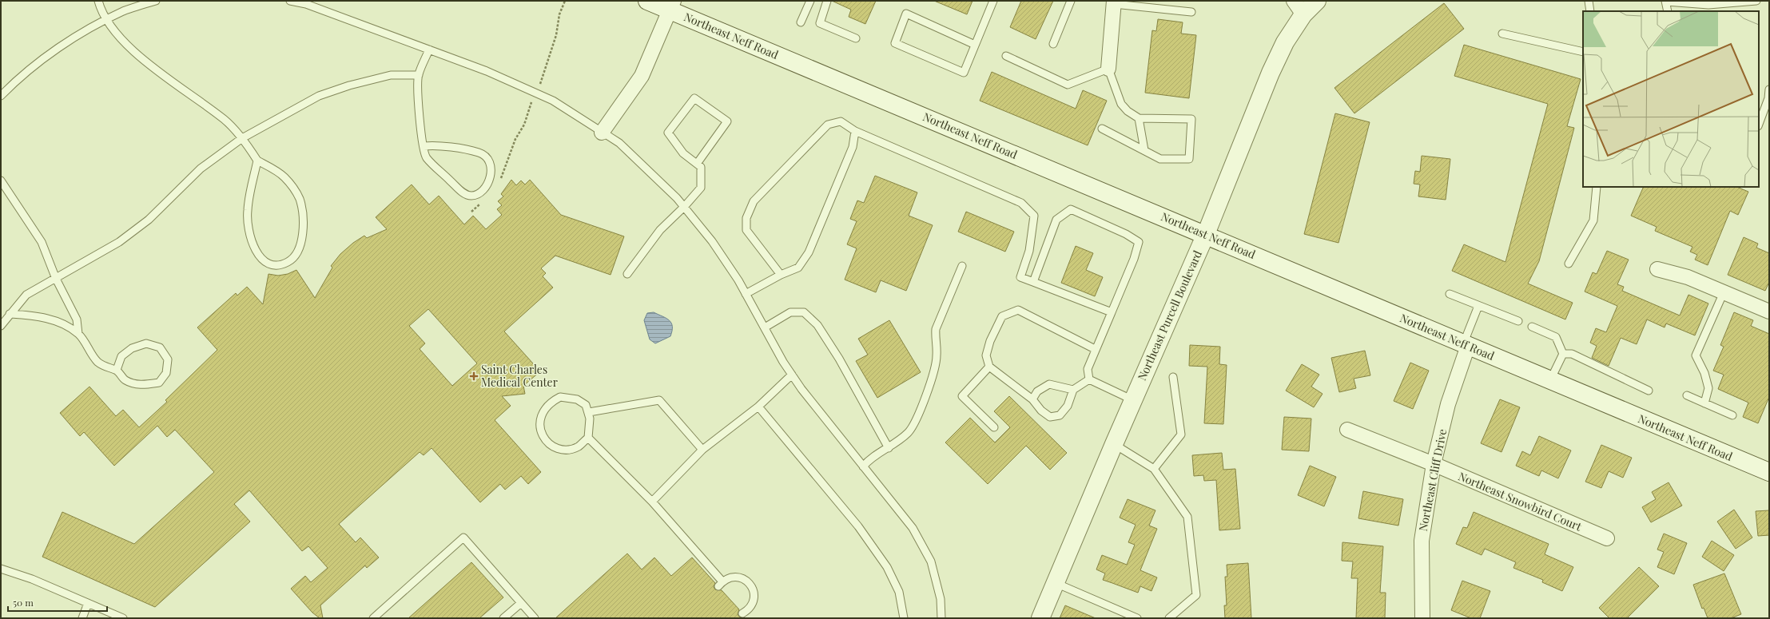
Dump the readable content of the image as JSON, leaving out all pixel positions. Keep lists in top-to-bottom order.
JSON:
{
  "streets": {
    "main road": ["Northeast Neff Road", "Northeast Purcell Boulevard"],
    "street": ["Northeast Cliff Drive", "Northeast Snowbird Court"]
  },
  "crossings": [
    ["Northeast Neff Road", "Northeast Purcell Boulevard"],
    ["Northeast Neff Road", "Northeast Cliff Drive"],
    ["Northeast Cliff Drive", "Northeast Snowbird Court"]
  ],
  "places": {
    "health": ["Saint Charles Medical Center"]
  },
  "scale_bar": "50 m"
}
